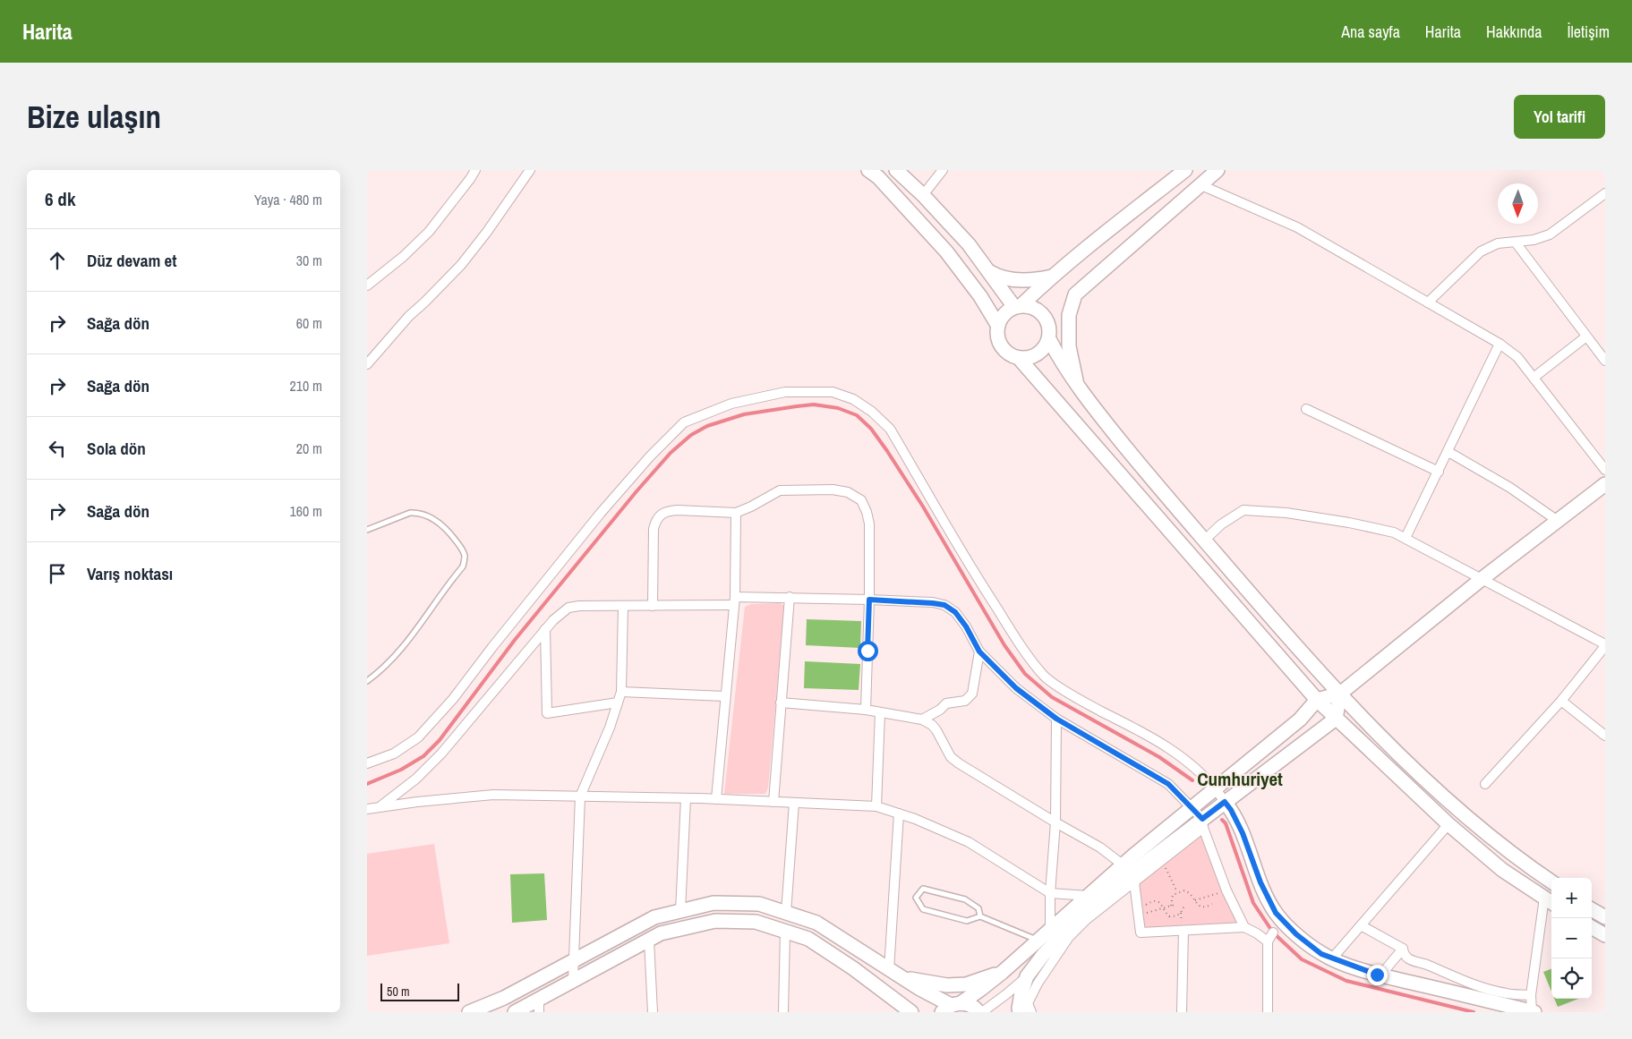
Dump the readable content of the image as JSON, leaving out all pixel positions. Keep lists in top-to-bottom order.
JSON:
{
  "districts": ["Cumhuriyet"],
  "scale_bar": "50 m",
  "north": "bottom",
  "page": {
    "header": "Harita",
    "nav": [
      "Ana sayfa",
      "Harita",
      "Hakkında",
      "İletişim"
    ],
    "buttons": "Yol tarifi",
    "title": "Bize ulaşın",
    "heading": ["6 dk", "Yaya · 480 m"],
    "list": [
      ["Düz devam et", "30 m"],
      ["Sağa dön", "60 m"],
      ["Sağa dön", "210 m"],
      ["Sola dön", "20 m"],
      ["Sağa dön", "160 m"],
      "Varış noktası"
    ],
    "map_buttons": ["+", "−"],
    "scale": "50 m"
  }
}
